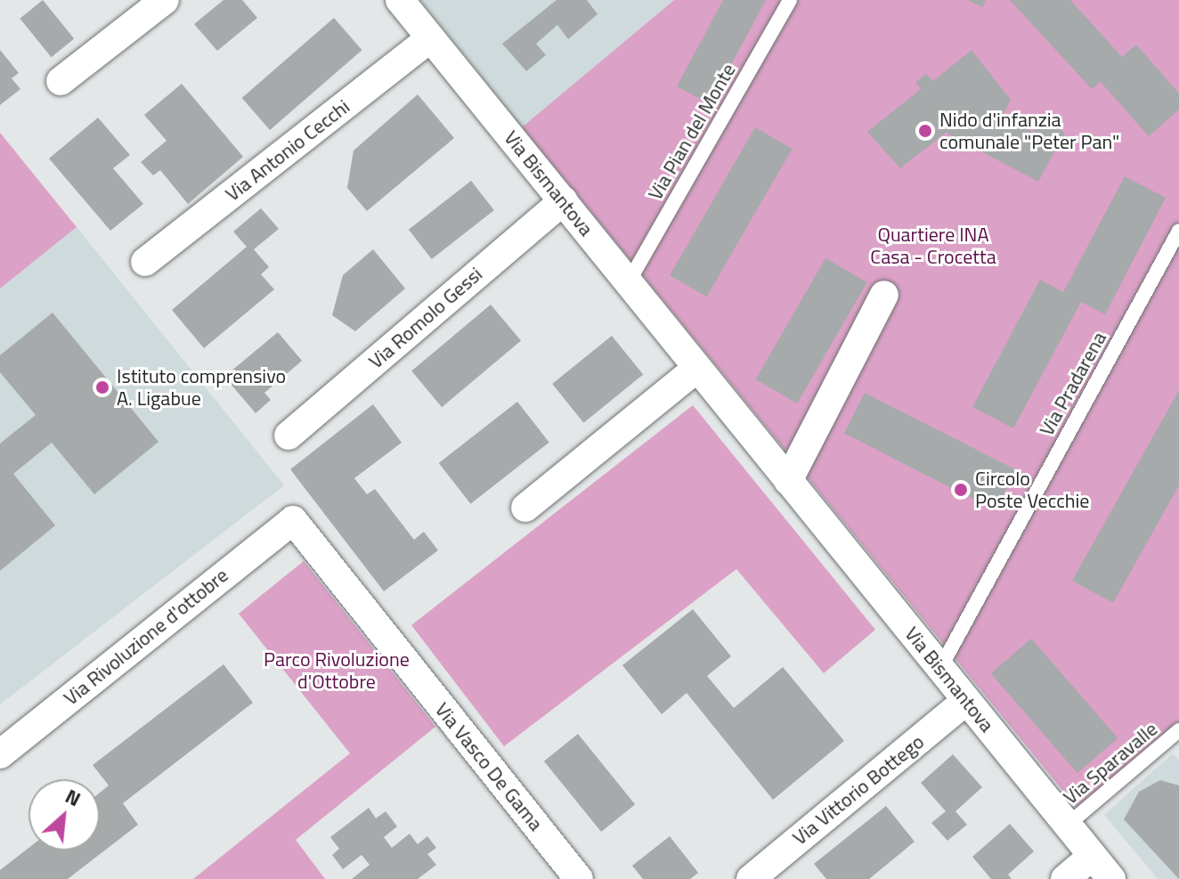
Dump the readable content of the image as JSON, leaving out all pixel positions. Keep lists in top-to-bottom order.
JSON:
{
  "streets": {
    "street": [
      "Via Antonio Cecchi",
      "Via Bismantova",
      "Via Romolo Gessi",
      "Via Rivoluzione d'ottobre",
      "Via Vasco De Gama",
      "Via Vittorio Bottego"
    ],
    "lane": ["Via Pian del Monte", "Via Pradarena", "Via Sparavalle"]
  },
  "crossings": [
    ["Via Pian del Monte", "Via Bismantova"],
    ["Via Antonio Cecchi", "Via Bismantova"],
    ["Via Bismantova", "Via Romolo Gessi"],
    ["Via Bismantova", "Via Pradarena"],
    ["Via Bismantova", "Via Sparavalle"],
    ["Via Bismantova", "Via Vittorio Bottego"],
    ["Via Rivoluzione d'ottobre", "Via Vasco De Gama"]
  ],
  "parks": ["Quartiere INA Casa - Crocetta", "Parco Rivoluzione d'Ottobre"],
  "places": ["Nido d'infanzia comunale \"Peter Pan\"", "Istituto comprensivo A. Ligabue", "Circolo Poste Vecchie"],
  "north": "top right"
}
